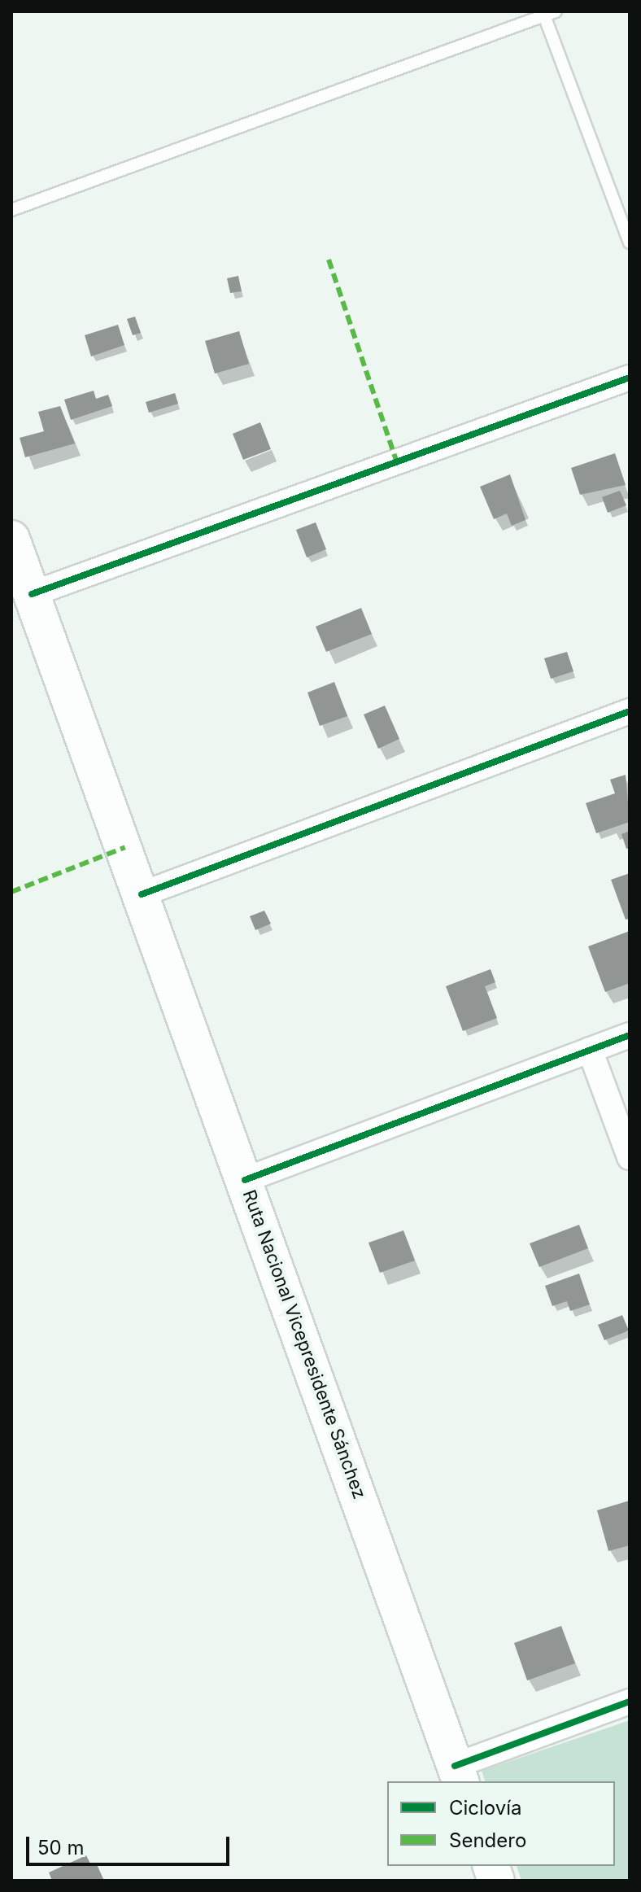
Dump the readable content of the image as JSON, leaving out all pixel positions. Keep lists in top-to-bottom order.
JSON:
{
  "streets": {
    "highway": ["Ruta Nacional Vicepresidente Sánchez"]
  },
  "legend": ["Ciclovía", "Sendero"],
  "scale_bar": "50 m"
}
